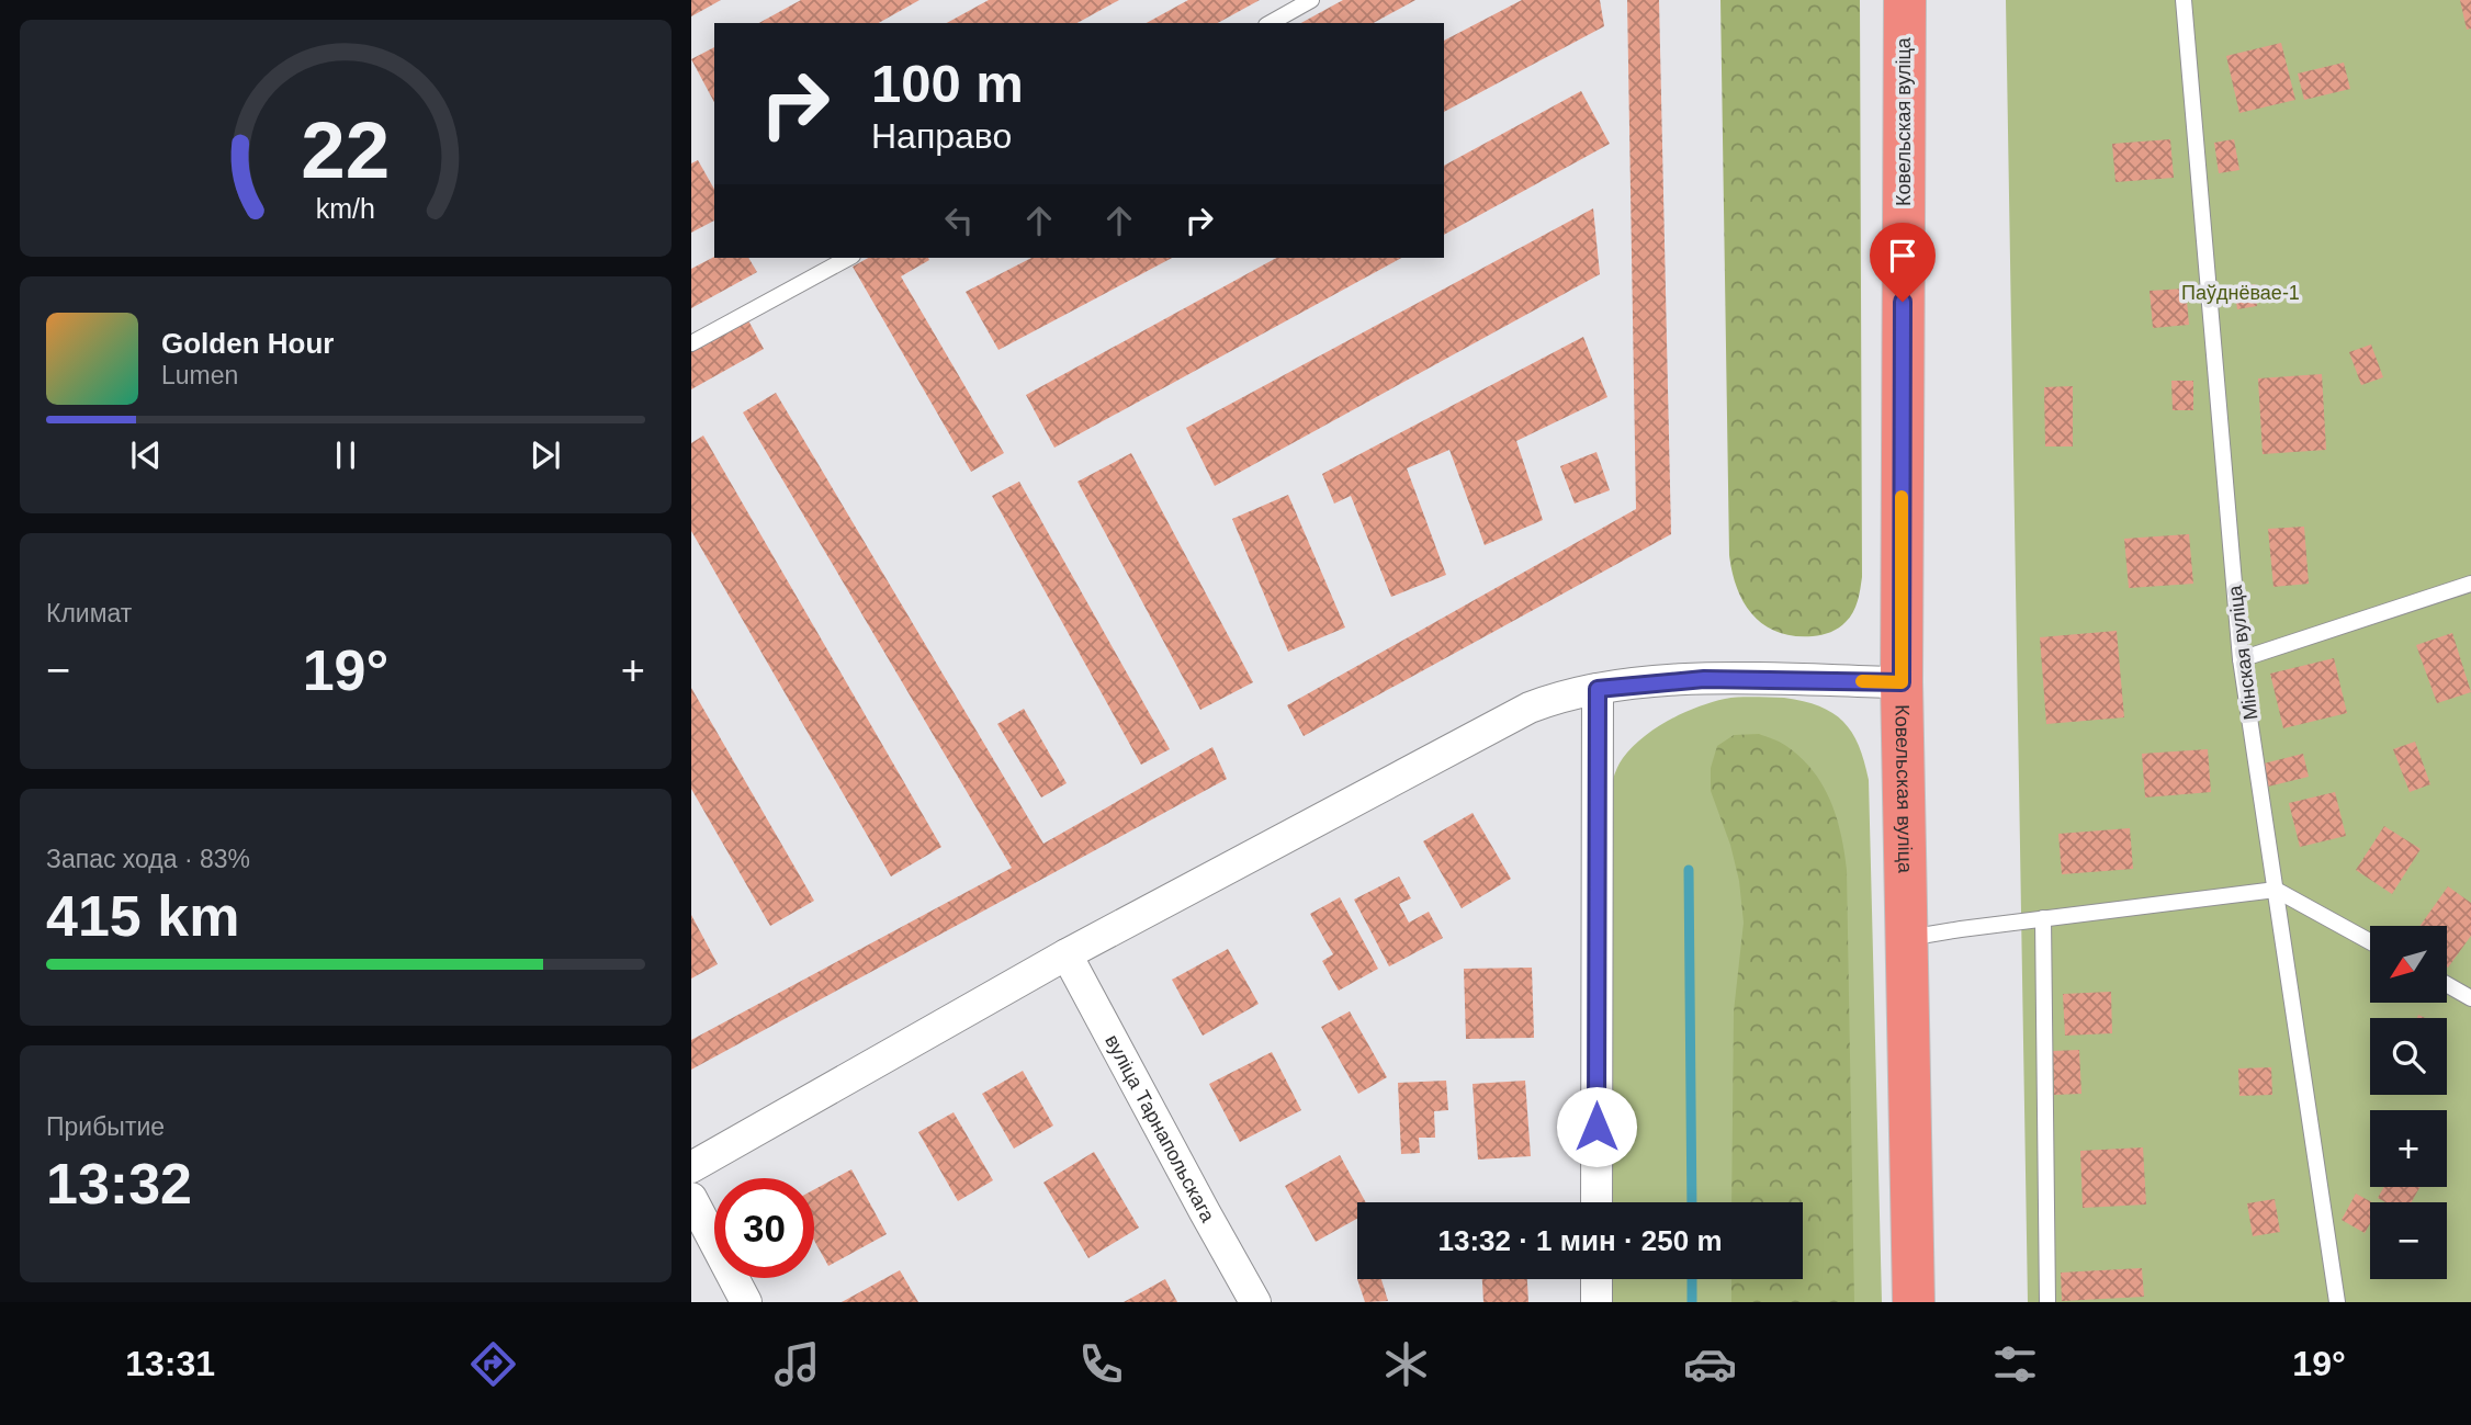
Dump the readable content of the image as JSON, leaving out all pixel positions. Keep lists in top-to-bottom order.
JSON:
{
  "streets": {
    "highway": ["Ковельская вуліца"],
    "street": ["вуліца Тарнапольскага"],
    "lane": ["Мінская вуліца"]
  },
  "parks": ["Паўднёвае-1"],
  "north": "bottom left",
  "page": {
    "turn": ["100 m", "Направо"],
    "song": ["Golden Hour", "Lumen"],
    "tile": [
      "Климат",
      ["Запас хода · 83%", "415 km"],
      ["Прибытие", "13:32"]
    ],
    "heat": ["−", "19°", "+"],
    "map_buttons": ["+", "−"],
    "limit": "30",
    "trip": "13:32 · 1 мин · 250 m",
    "tabs": ["13:31", "19°"],
    "gauge": ["22", "km/h"]
  }
}
